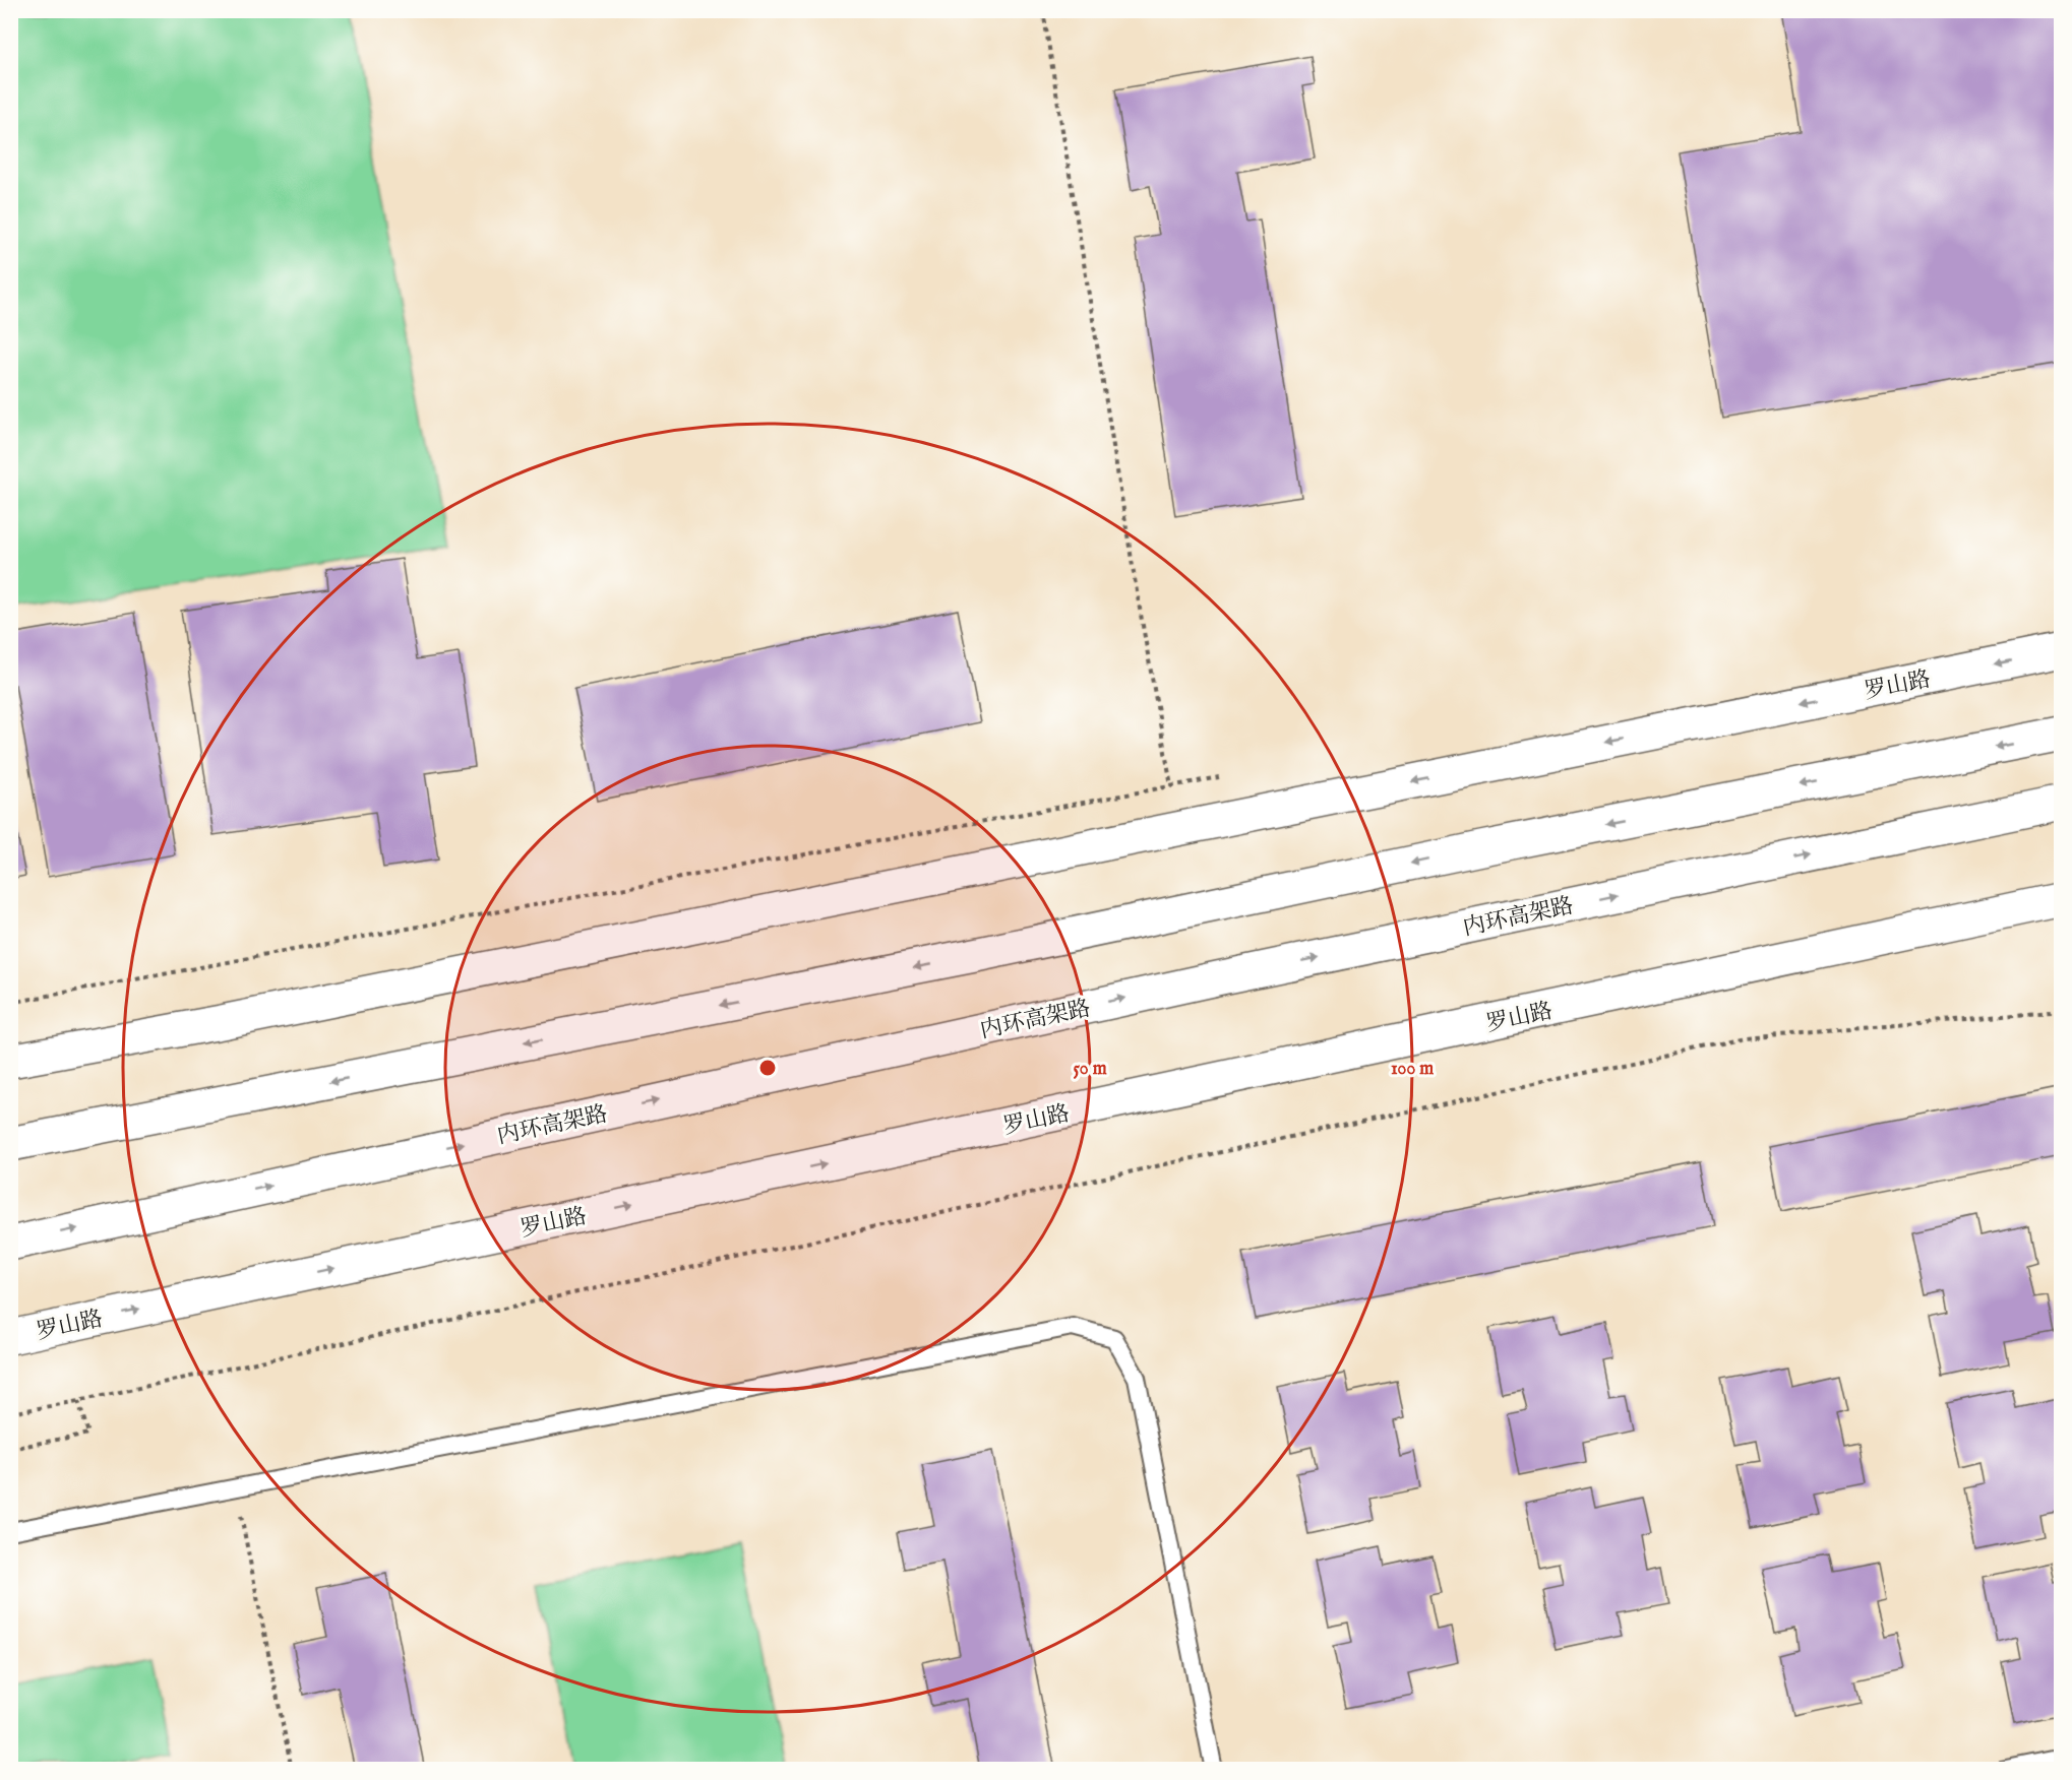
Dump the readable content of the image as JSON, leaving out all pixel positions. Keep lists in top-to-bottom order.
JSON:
{
  "streets": {
    "main road": ["罗山路", "内环高架路"]
  },
  "rings": ["50 m", "100 m"]
}
